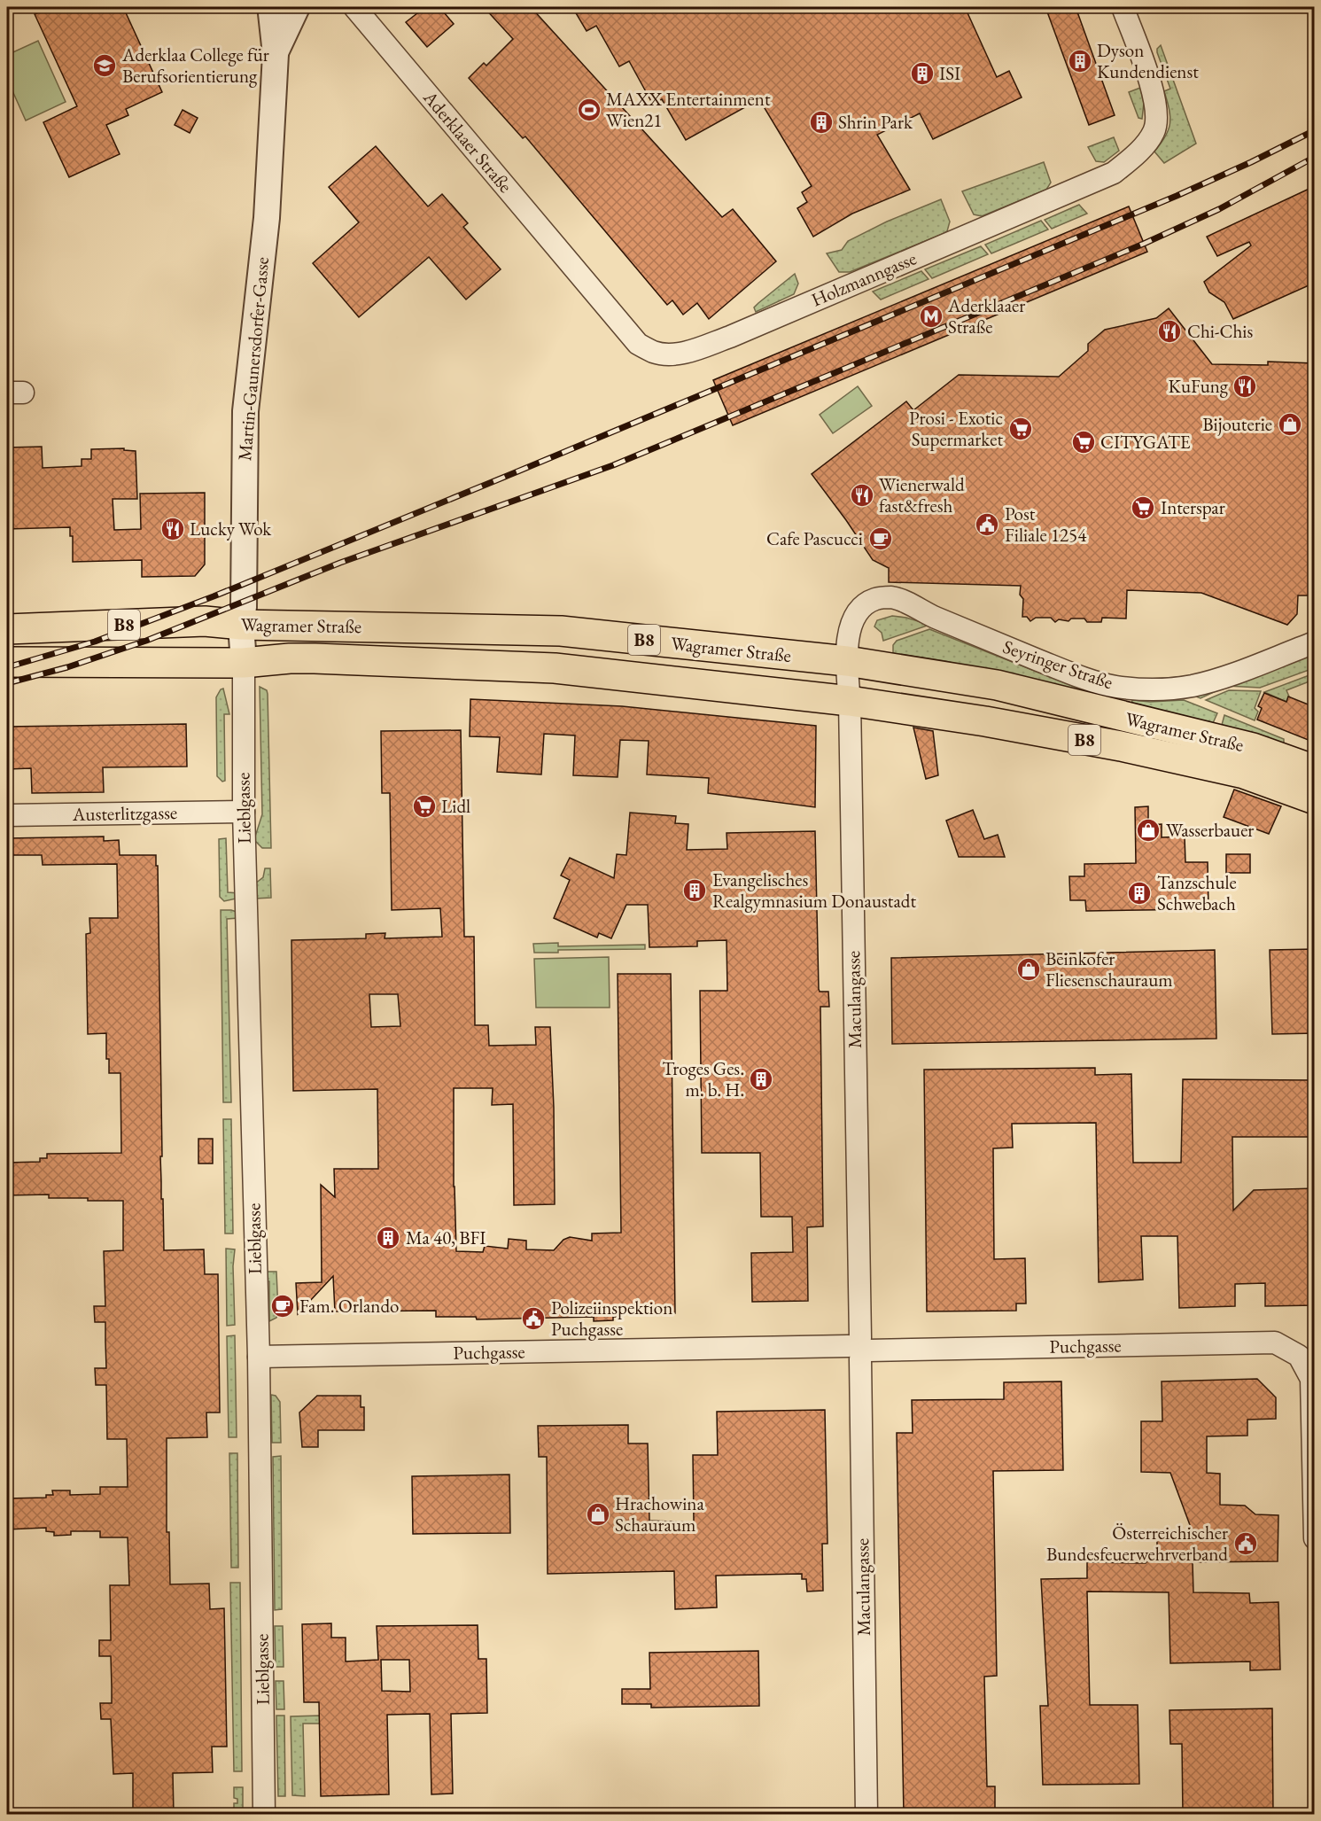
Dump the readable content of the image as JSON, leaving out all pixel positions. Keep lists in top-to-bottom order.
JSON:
{
  "streets": {
    "main road": ["B8", "Wagramer Straße"],
    "street": [
      "Aderklaaer Straße",
      "Holzmanngasse",
      "Martin-Gaunersdorfer-Gasse",
      "Seyringer Straße",
      "Lieblgasse",
      "Austerlitzgasse",
      "Maculangasse",
      "Puchgasse"
    ]
  },
  "crossings": [
    ["Aderklaaer Straße", "Holzmanngasse"],
    ["Martin-Gaunersdorfer-Gasse", "Wagramer Straße"],
    ["Martin-Gaunersdorfer-Gasse", "Lieblgasse"],
    ["Wagramer Straße", "Seyringer Straße"],
    ["Wagramer Straße", "Lieblgasse"],
    ["Wagramer Straße", "Maculangasse"],
    ["Seyringer Straße", "Maculangasse"],
    ["Lieblgasse", "Austerlitzgasse"],
    ["Lieblgasse", "Puchgasse"],
    ["Maculangasse", "Puchgasse"]
  ],
  "places": {
    "building": [
      "Dyson Kundendienst",
      "ISI",
      "Shrin Park",
      "Evangelisches Realgymnasium Donaustadt",
      "Tanzschule Schwebach",
      "Troges Ges. m. b. H.",
      "Ma 40, BFI"
    ],
    "school or university": ["Aderklaa College für Berufsorientierung"],
    "sports": ["MAXX Entertainment Wien21"],
    "metro station": ["Aderklaaer Straße"],
    "restaurant": [
      "Chi-Chis",
      "KuFung",
      "Wienerwald fast&fresh",
      "Lucky Wok"
    ],
    "shop": [
      "Bijouterie",
      "Wasserbauer",
      "Beinkofer Fliesenschauraum",
      "Hrachowina Schauraum"
    ],
    "supermarket": [
      "Prosi - Exotic Supermarket",
      "CITYGATE",
      "Interspar",
      "Lidl"
    ],
    "public building": ["Post Filiale 1254", "Polizeiinspektion Puchgasse", "Österreichischer Bundesfeuerwehrverband"],
    "cafe": ["Cafe Pascucci", "Fam. Orlando"]
  }
}
